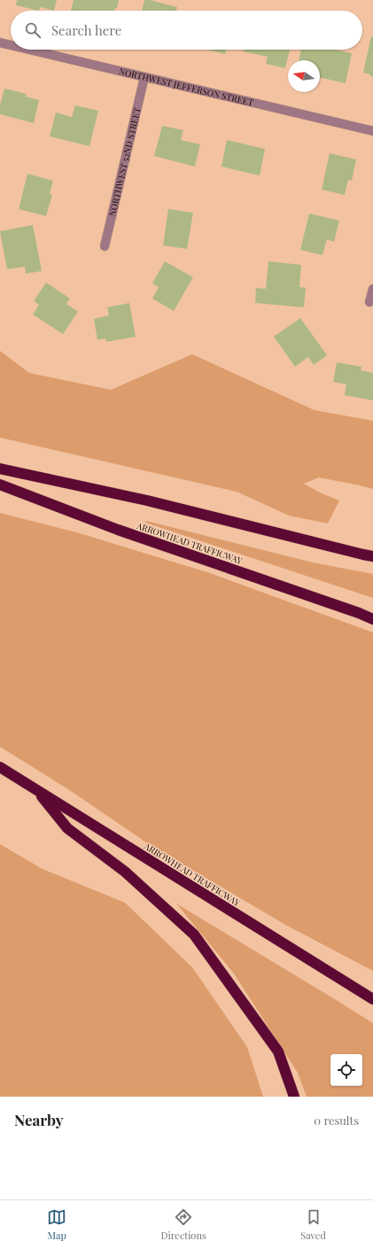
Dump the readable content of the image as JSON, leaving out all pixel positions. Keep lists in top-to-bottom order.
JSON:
{
  "streets": {
    "highway": ["ARROWHEAD TRAFFICWAY"],
    "street": ["NORTHWEST JEFFERSON STREET", "NORTHWEST 52ND STREET"]
  },
  "crossings": [
    ["NORTHWEST JEFFERSON STREET", "NORTHWEST 52ND STREET"]
  ],
  "north": "left",
  "page": {
    "search": "Search here",
    "heading": ["Nearby", "0 results"],
    "nav": ["Map", "Directions", "Saved"]
  }
}
